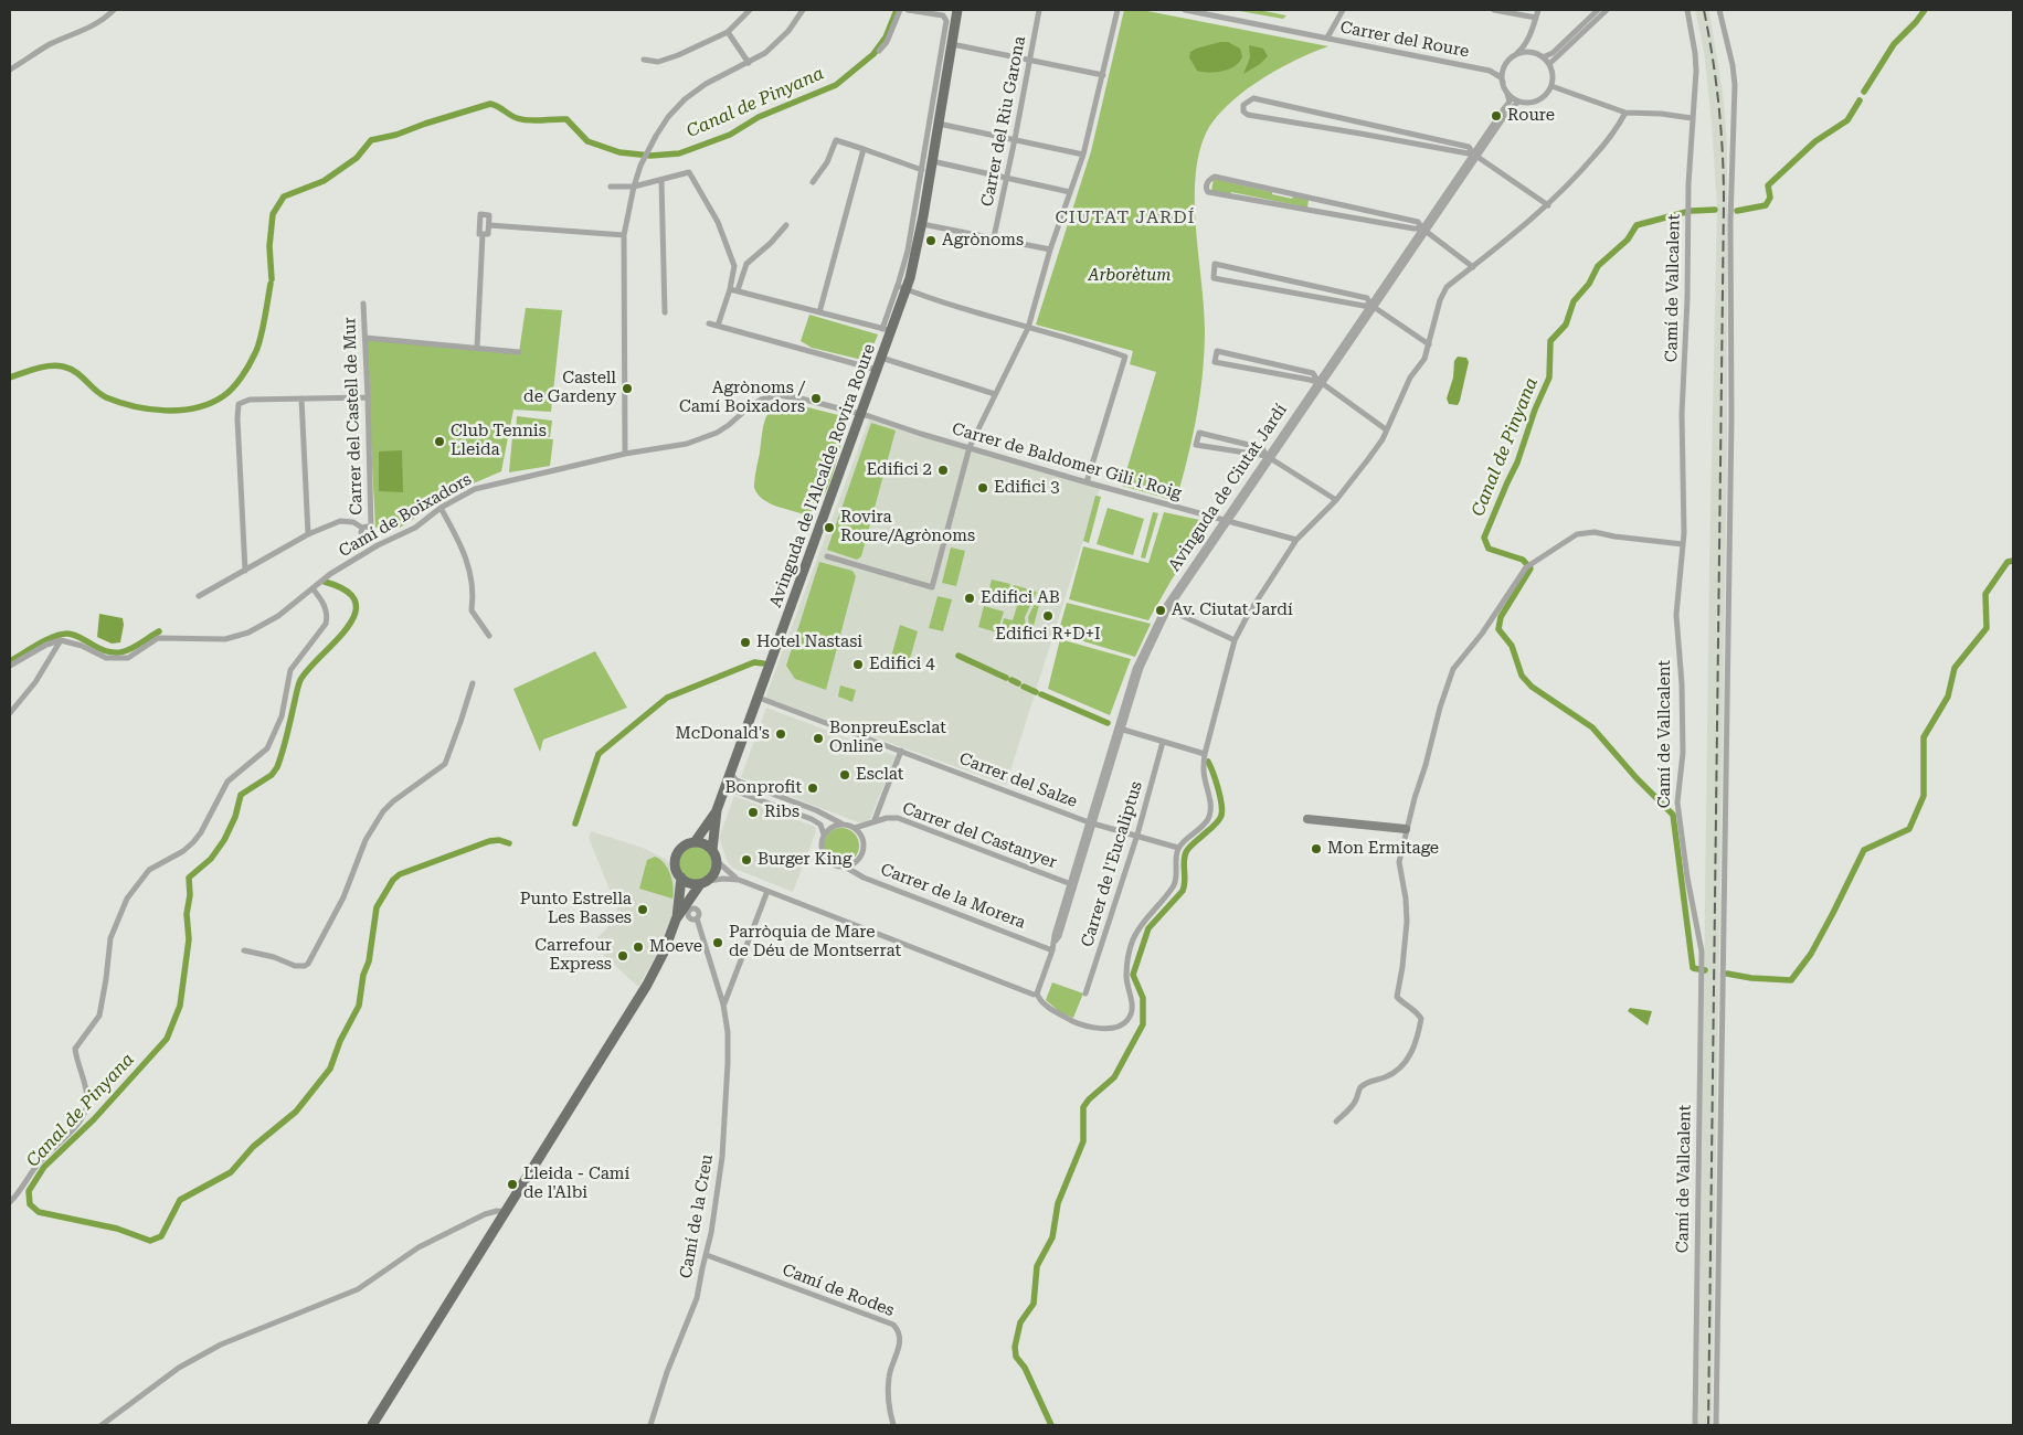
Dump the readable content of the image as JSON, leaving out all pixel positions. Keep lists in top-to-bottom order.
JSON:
{
  "streets": {
    "main road": ["Avinguda de l'Alcalde Rovira Roure"],
    "street": [
      "Carrer del Roure",
      "Carrer del Riu Garona",
      "Camí de Vallcalent",
      "Carrer del Castell de Mur",
      "Carrer de Baldomer Gili i Roig",
      "Avinguda de Ciutat Jardí",
      "Camí de Boixadors",
      "Carrer del Salze",
      "Carrer del Castanyer",
      "Carrer de l'Eucaliptus",
      "Carrer de la Morera",
      "Camí de la Creu",
      "Camí de Rodes"
    ]
  },
  "crossings": [
    ["Carrer del Roure", "Avinguda de Ciutat Jardí"],
    ["Carrer del Castell de Mur", "Camí de Boixadors"],
    ["Carrer de Baldomer Gili i Roig", "Avinguda de l'Alcalde Rovira Roure"],
    ["Carrer de Baldomer Gili i Roig", "Avinguda de Ciutat Jardí"],
    ["Carrer de Baldomer Gili i Roig", "Camí de Boixadors"],
    ["Avinguda de l'Alcalde Rovira Roure", "Camí de Boixadors"],
    ["Avinguda de l'Alcalde Rovira Roure", "Carrer del Salze"],
    ["Avinguda de Ciutat Jardí", "Carrer del Salze"],
    ["Avinguda de Ciutat Jardí", "Carrer del Castanyer"],
    ["Avinguda de Ciutat Jardí", "Carrer de la Morera"],
    ["Carrer del Salze", "Carrer de l'Eucaliptus"],
    ["Carrer del Castanyer", "Carrer de la Morera"],
    ["Camí de la Creu", "Camí de Rodes"]
  ],
  "districts": ["CIUTAT JARDÍ"],
  "water": ["Canal de Pinyana"],
  "parks": ["Arborètum"],
  "places": [
    "Roure",
    "Agrònoms",
    "Castell de Gardeny",
    "Agrònoms / Camí Boixadors",
    "Club Tennis Lleida",
    "Edifici 2",
    "Edifici 3",
    "Rovira Roure/Agrònoms",
    "Edifici AB",
    "Av. Ciutat Jardí",
    "Edifici R+D+I",
    "Hotel Nastasi",
    "Edifici 4",
    "McDonald's",
    "BonpreuEsclat Online",
    "Esclat",
    "Bonprofit",
    "Ribs",
    "Mon Ermitage",
    "Burger King",
    "Punto Estrella Les Basses",
    "Parròquia de Mare de Déu de Montserrat",
    "Moeve",
    "Carrefour Express",
    "Lleida - Camí de l'Albi"
  ]
}
